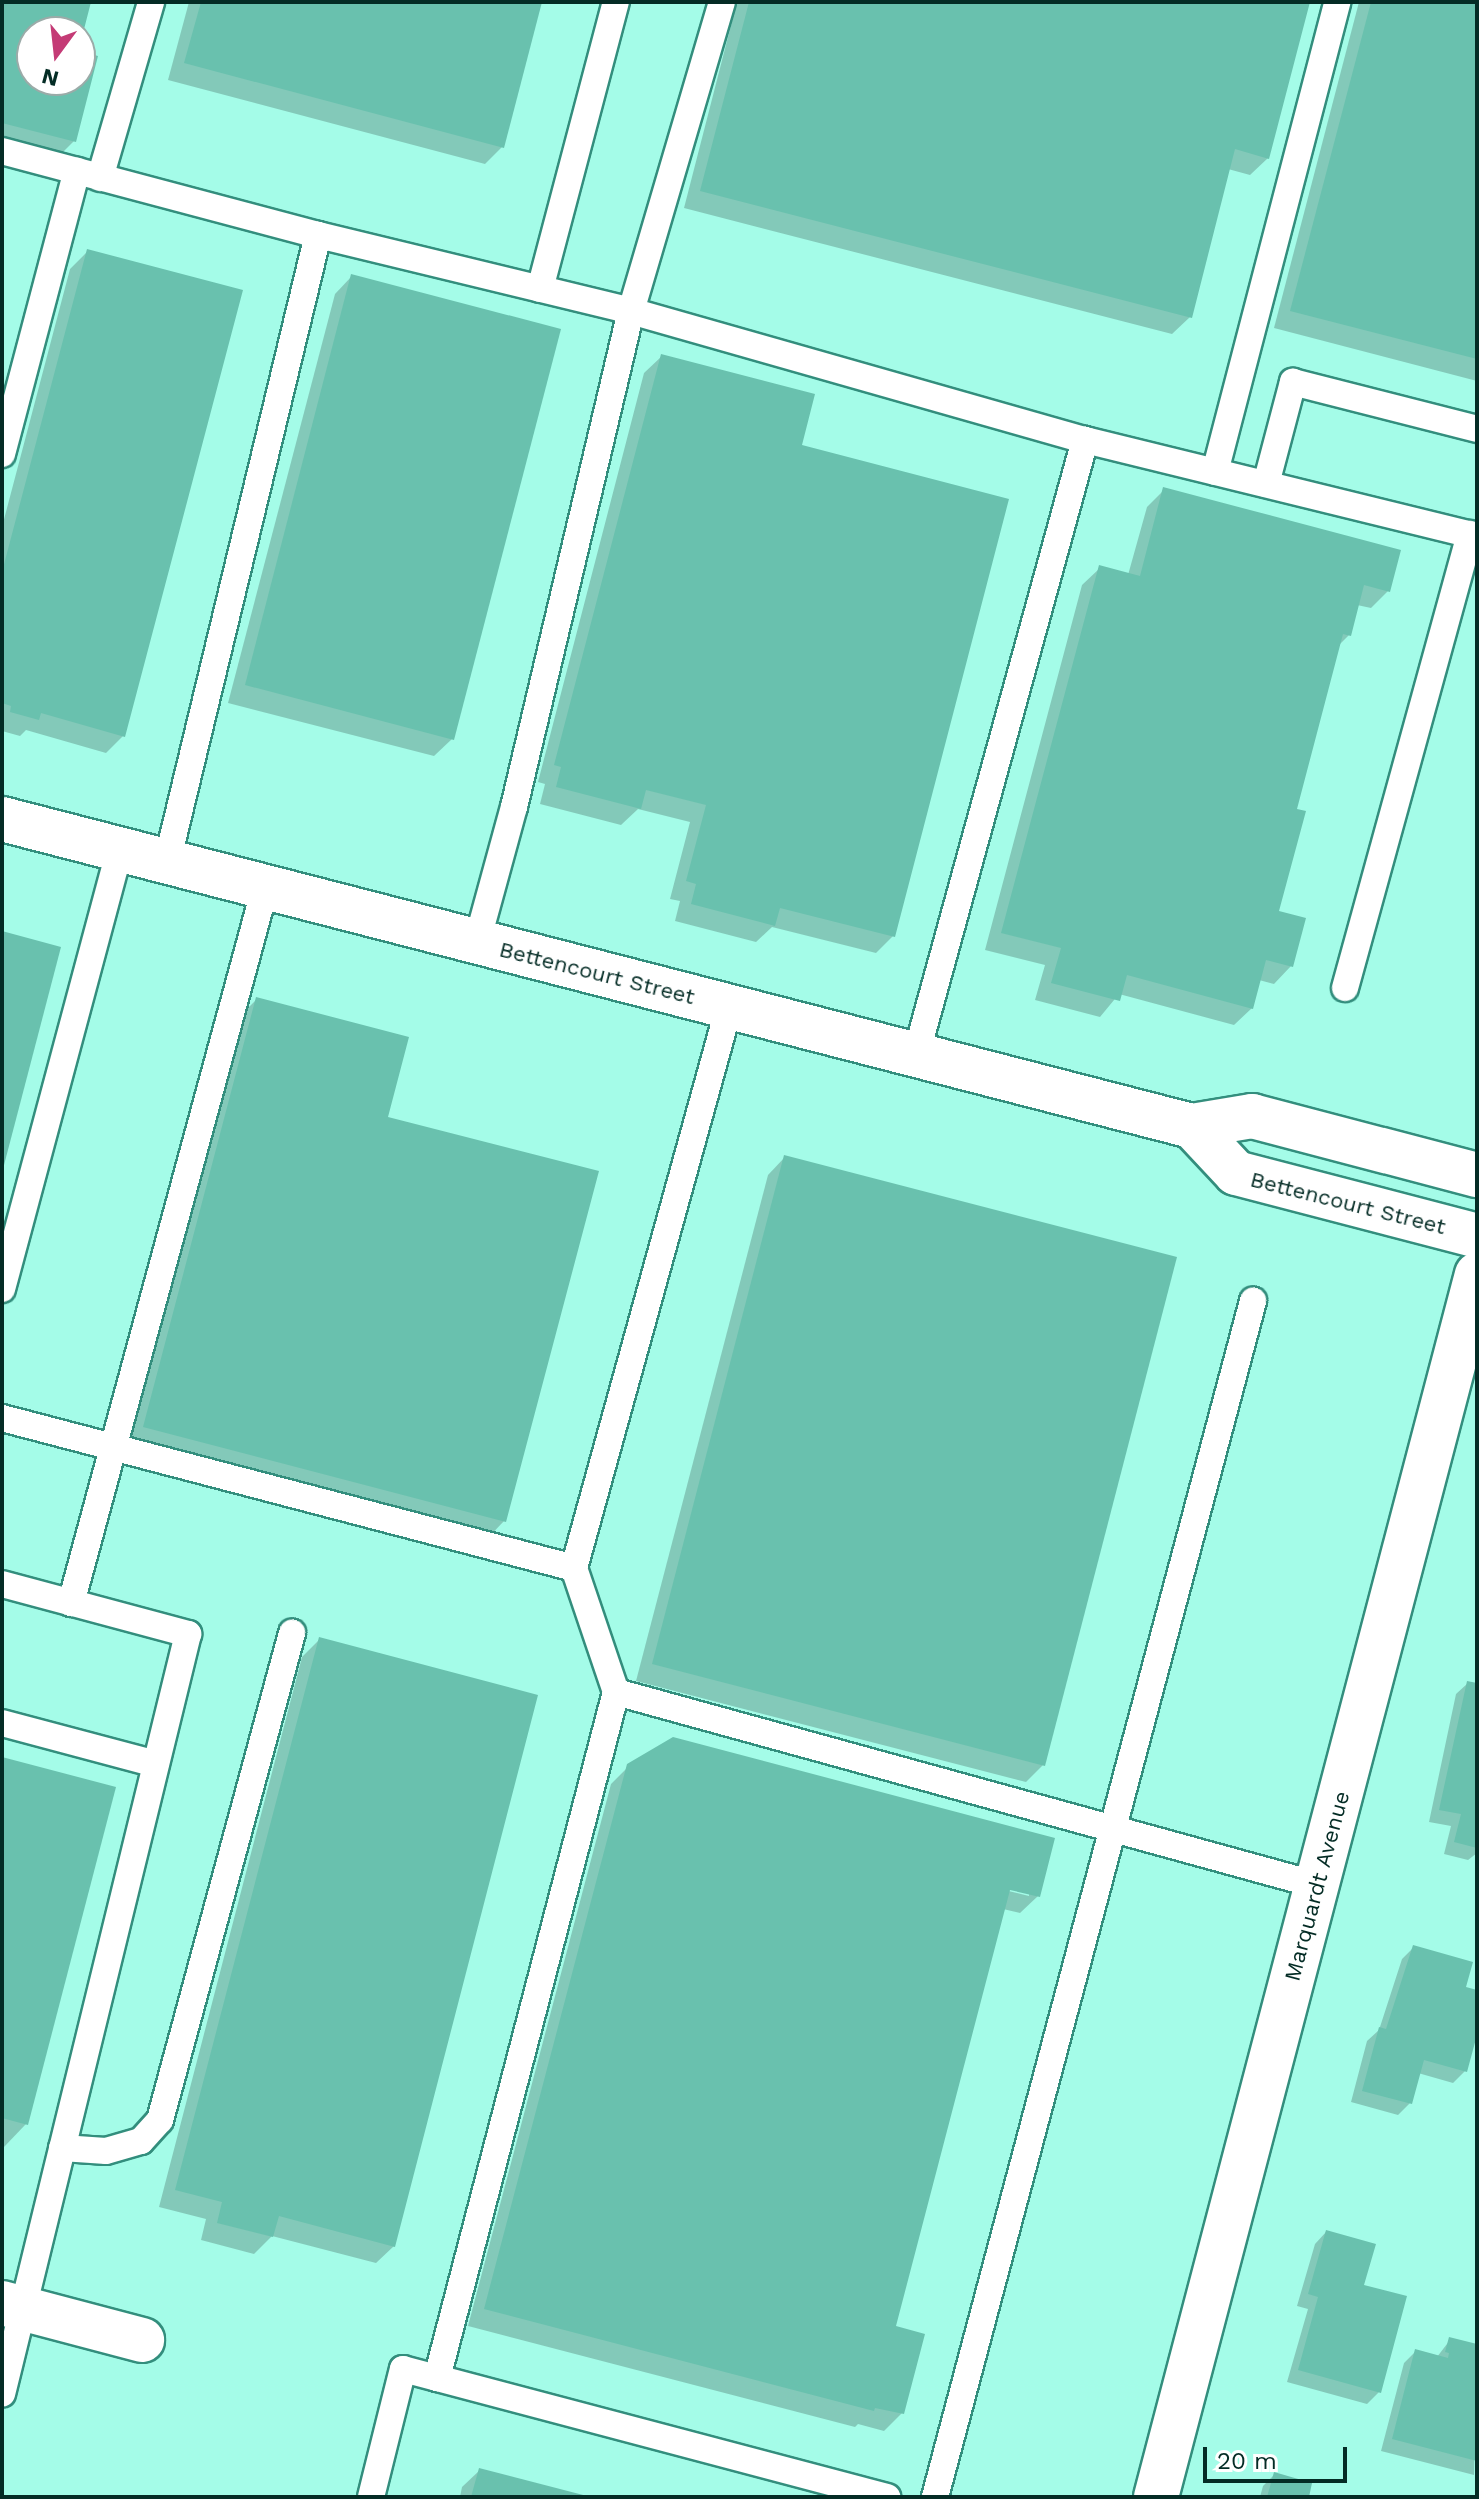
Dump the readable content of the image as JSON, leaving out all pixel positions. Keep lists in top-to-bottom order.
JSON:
{
  "streets": {
    "street": ["Bettencourt Street", "Marquardt Avenue"]
  },
  "scale_bar": "20 m",
  "north": "bottom"
}
